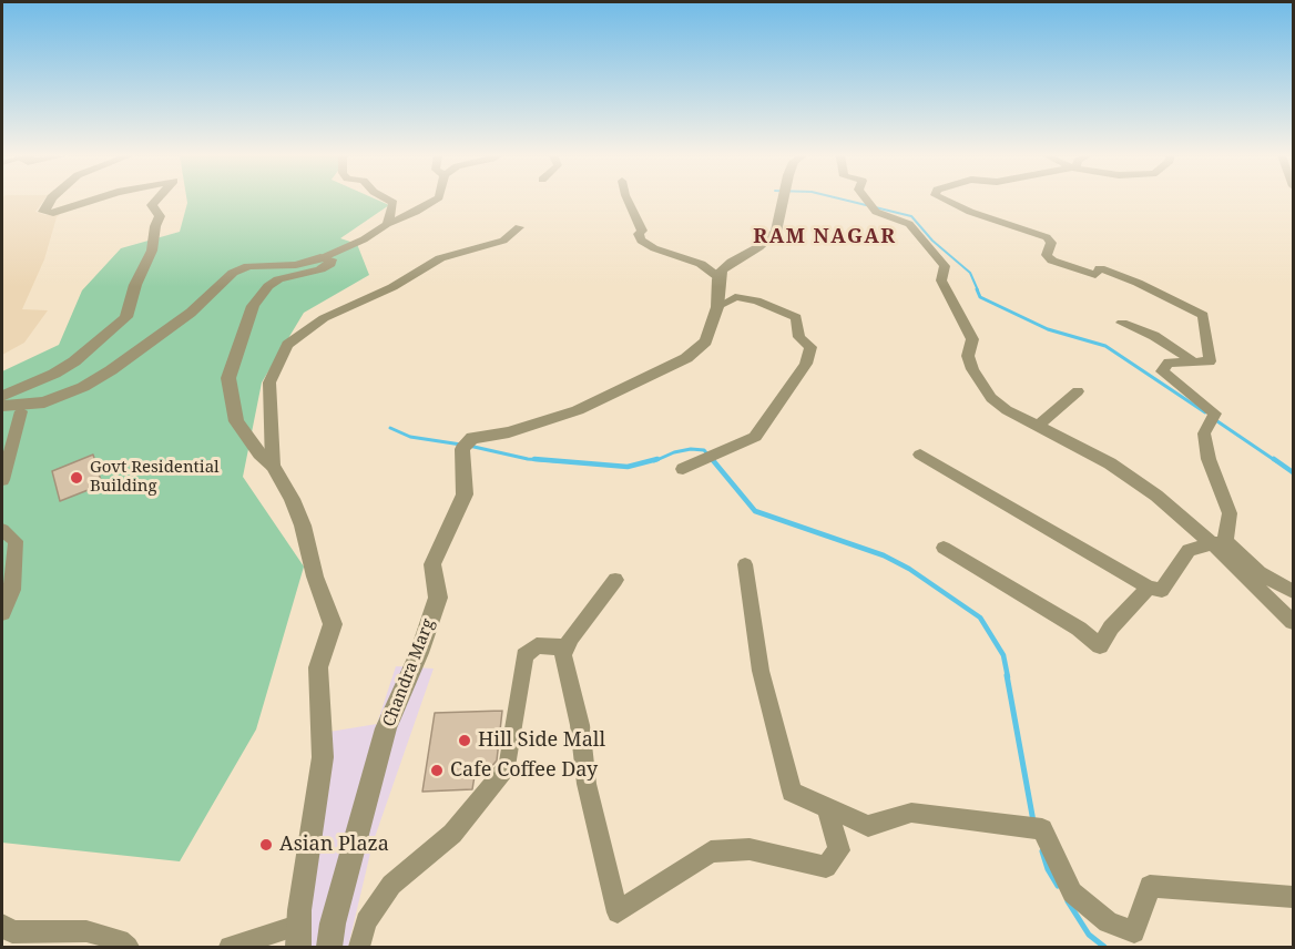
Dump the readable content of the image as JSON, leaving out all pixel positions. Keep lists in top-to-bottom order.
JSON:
{
  "streets": {
    "street": ["Chandra Marg"]
  },
  "districts": ["RAM NAGAR"],
  "places": [
    "Govt Residential Building",
    "Hill Side Mall",
    "Cafe Coffee Day",
    "Asian Plaza"
  ]
}
